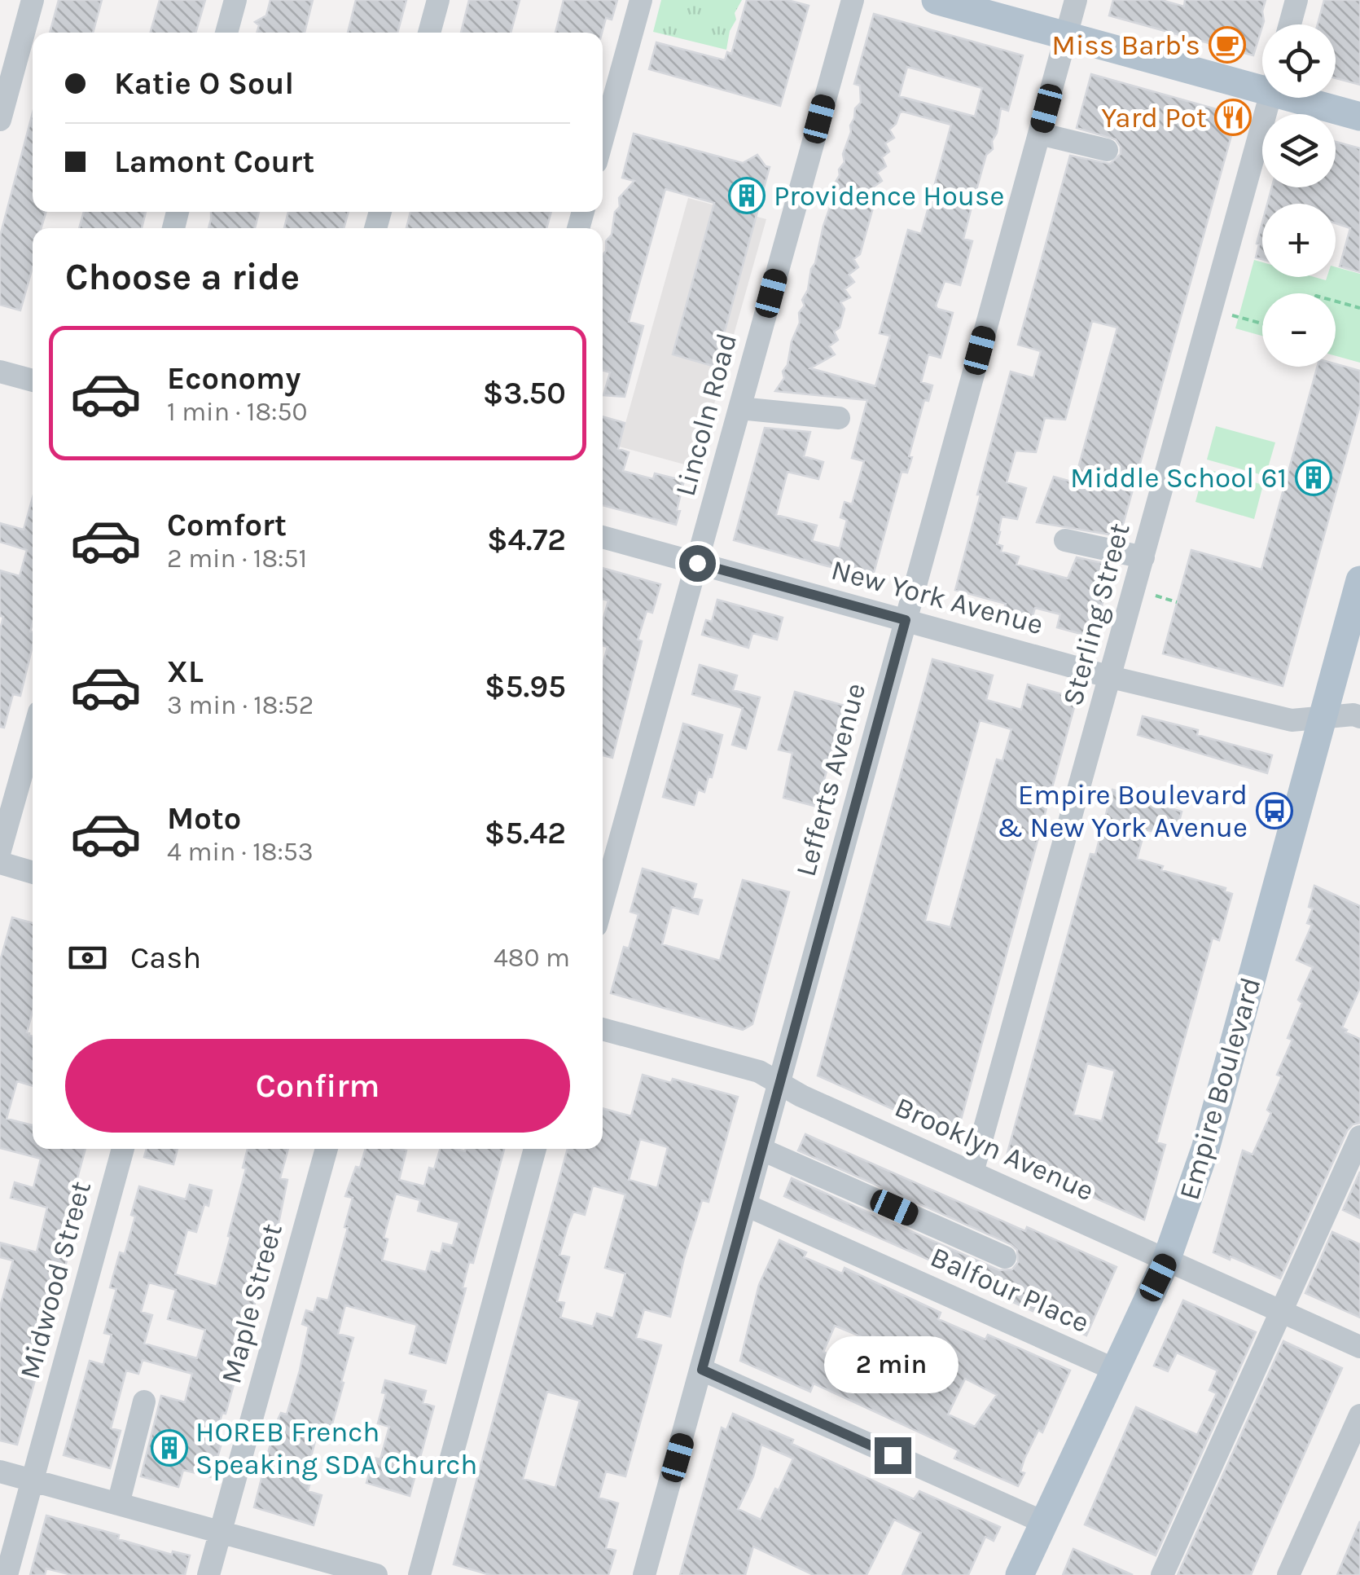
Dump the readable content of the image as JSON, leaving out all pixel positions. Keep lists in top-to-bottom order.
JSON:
{
  "streets": {
    "main road": ["Empire Boulevard"],
    "street": [
      "Lincoln Road",
      "New York Avenue",
      "Sterling Street",
      "Lefferts Avenue",
      "Brooklyn Avenue",
      "Midwood Street",
      "Balfour Place",
      "Maple Street"
    ]
  },
  "crossings": [
    ["Lincoln Road", "New York Avenue"],
    ["New York Avenue", "Sterling Street"],
    ["New York Avenue", "Lefferts Avenue"],
    ["New York Avenue", "Empire Boulevard"],
    ["Sterling Street", "Brooklyn Avenue"],
    ["Lefferts Avenue", "Brooklyn Avenue"],
    ["Lefferts Avenue", "Balfour Place"],
    ["Empire Boulevard", "Brooklyn Avenue"],
    ["Empire Boulevard", "Balfour Place"]
  ],
  "places": {
    "cafe": ["Miss Barb's"],
    "restaurant": ["Yard Pot"],
    "building": ["Providence House", "Middle School 61", "HOREB French Speaking SDA Church"],
    "bus stop": ["Empire Boulevard & New York Avenue"]
  },
  "page": {
    "map_buttons": ["+", "−"],
    "banner": ["Katie O Soul", "Lamont Court"],
    "heading": "Choose a ride",
    "list": [
      {
        "name": "Economy",
        "note": "1 min · 18:50",
        "value": "$3.50"
      },
      {
        "name": "Comfort",
        "note": "2 min · 18:51",
        "value": "$4.72"
      },
      {
        "name": "XL",
        "note": "3 min · 18:52",
        "value": "$5.95"
      },
      {
        "name": "Moto",
        "note": "4 min · 18:53",
        "value": "$5.42"
      }
    ],
    "pay": ["Cash", "480 m"],
    "buttons": "Confirm",
    "bubble": "2 min"
  }
}
